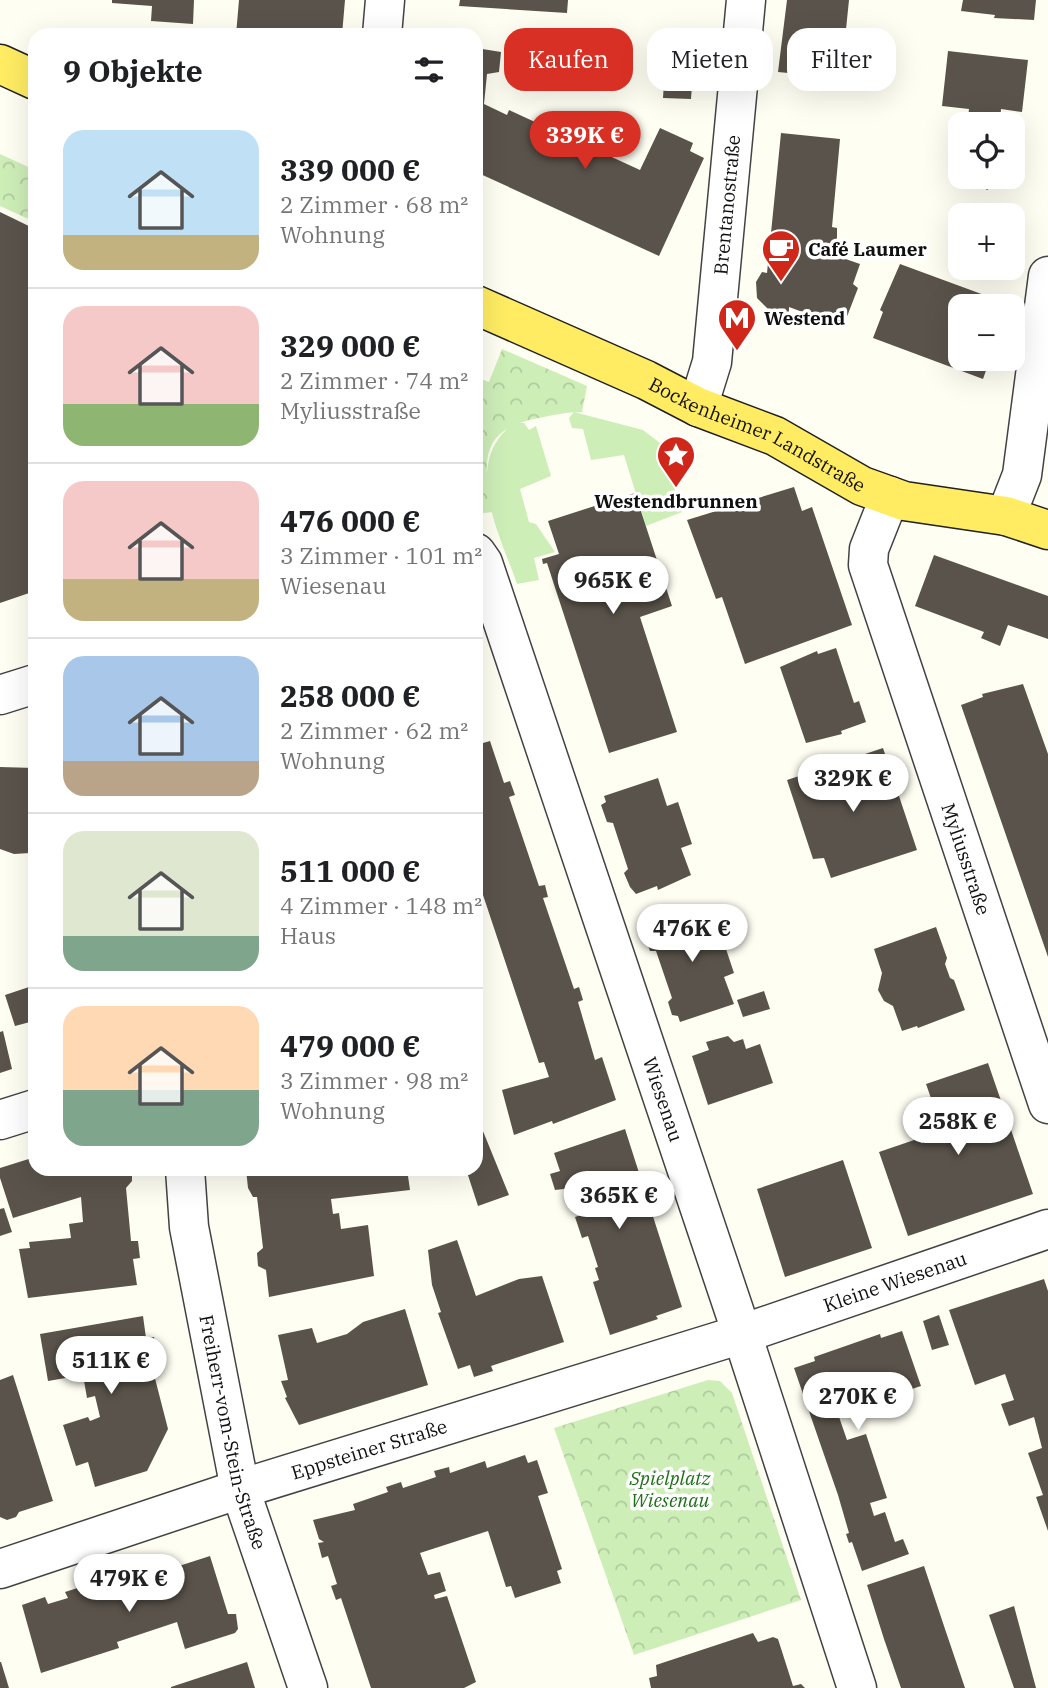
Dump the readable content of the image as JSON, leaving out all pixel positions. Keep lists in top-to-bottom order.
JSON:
{
  "streets": {
    "main road": ["Bockenheimer Landstraße"],
    "street": [
      "Brentanostraße",
      "Myliusstraße",
      "Wiesenau",
      "Kleine Wiesenau",
      "Freiherr-vom-Stein-Straße",
      "Eppsteiner Straße"
    ]
  },
  "crossings": [
    ["Brentanostraße", "Bockenheimer Landstraße"],
    ["Bockenheimer Landstraße", "Myliusstraße"],
    ["Wiesenau", "Kleine Wiesenau"],
    ["Wiesenau", "Eppsteiner Straße"],
    ["Kleine Wiesenau", "Eppsteiner Straße"],
    ["Freiherr-vom-Stein-Straße", "Eppsteiner Straße"]
  ],
  "parks": ["Spielplatz Wiesenau"],
  "places": {
    "cafe": ["Café Laumer"],
    "metro station": ["Westend"],
    "place": ["Westendbrunnen"]
  },
  "page": {
    "chip": ["Kaufen", "Mieten", "Filter"],
    "heading": "9 Objekte",
    "price": [
      "339K €",
      "965K €",
      "329K €",
      "476K €",
      "258K €",
      "365K €",
      "511K €",
      "270K €",
      "479K €"
    ],
    "map_buttons": ["+", "−"],
    "list": [
      {
        "name": "339 000 €",
        "note": "2 Zimmer · 68 m² · Wohnung"
      },
      {
        "name": "329 000 €",
        "note": "2 Zimmer · 74 m² · Myliusstraße"
      },
      {
        "name": "476 000 €",
        "note": "3 Zimmer · 101 m² · Wiesenau"
      },
      {
        "name": "258 000 €",
        "note": "2 Zimmer · 62 m² · Wohnung"
      },
      {
        "name": "511 000 €",
        "note": "4 Zimmer · 148 m² · Haus"
      },
      {
        "name": "479 000 €",
        "note": "3 Zimmer · 98 m² · Wohnung"
      }
    ]
  }
}
